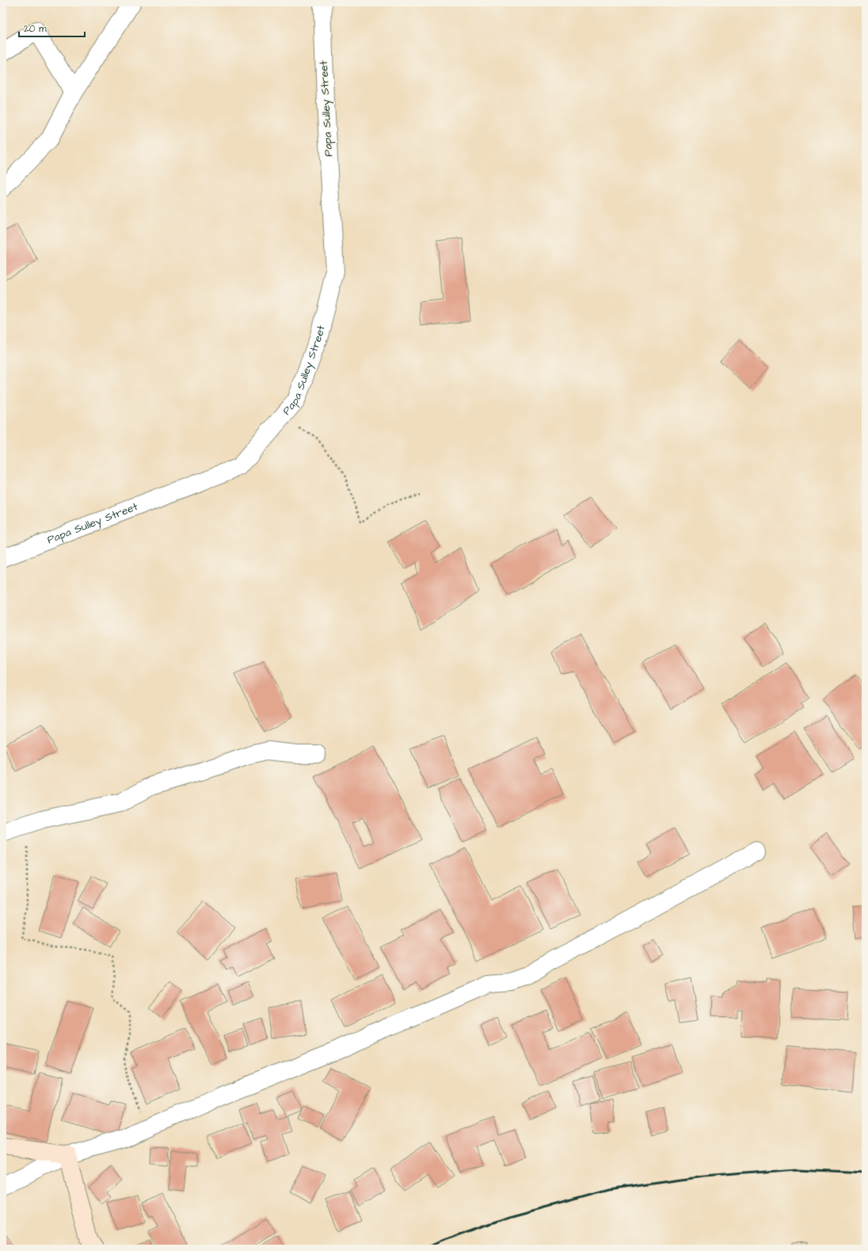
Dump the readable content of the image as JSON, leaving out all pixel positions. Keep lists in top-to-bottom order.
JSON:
{
  "streets": {
    "street": ["Papa Sulley Street"]
  },
  "scale_bar": "20 m"
}
